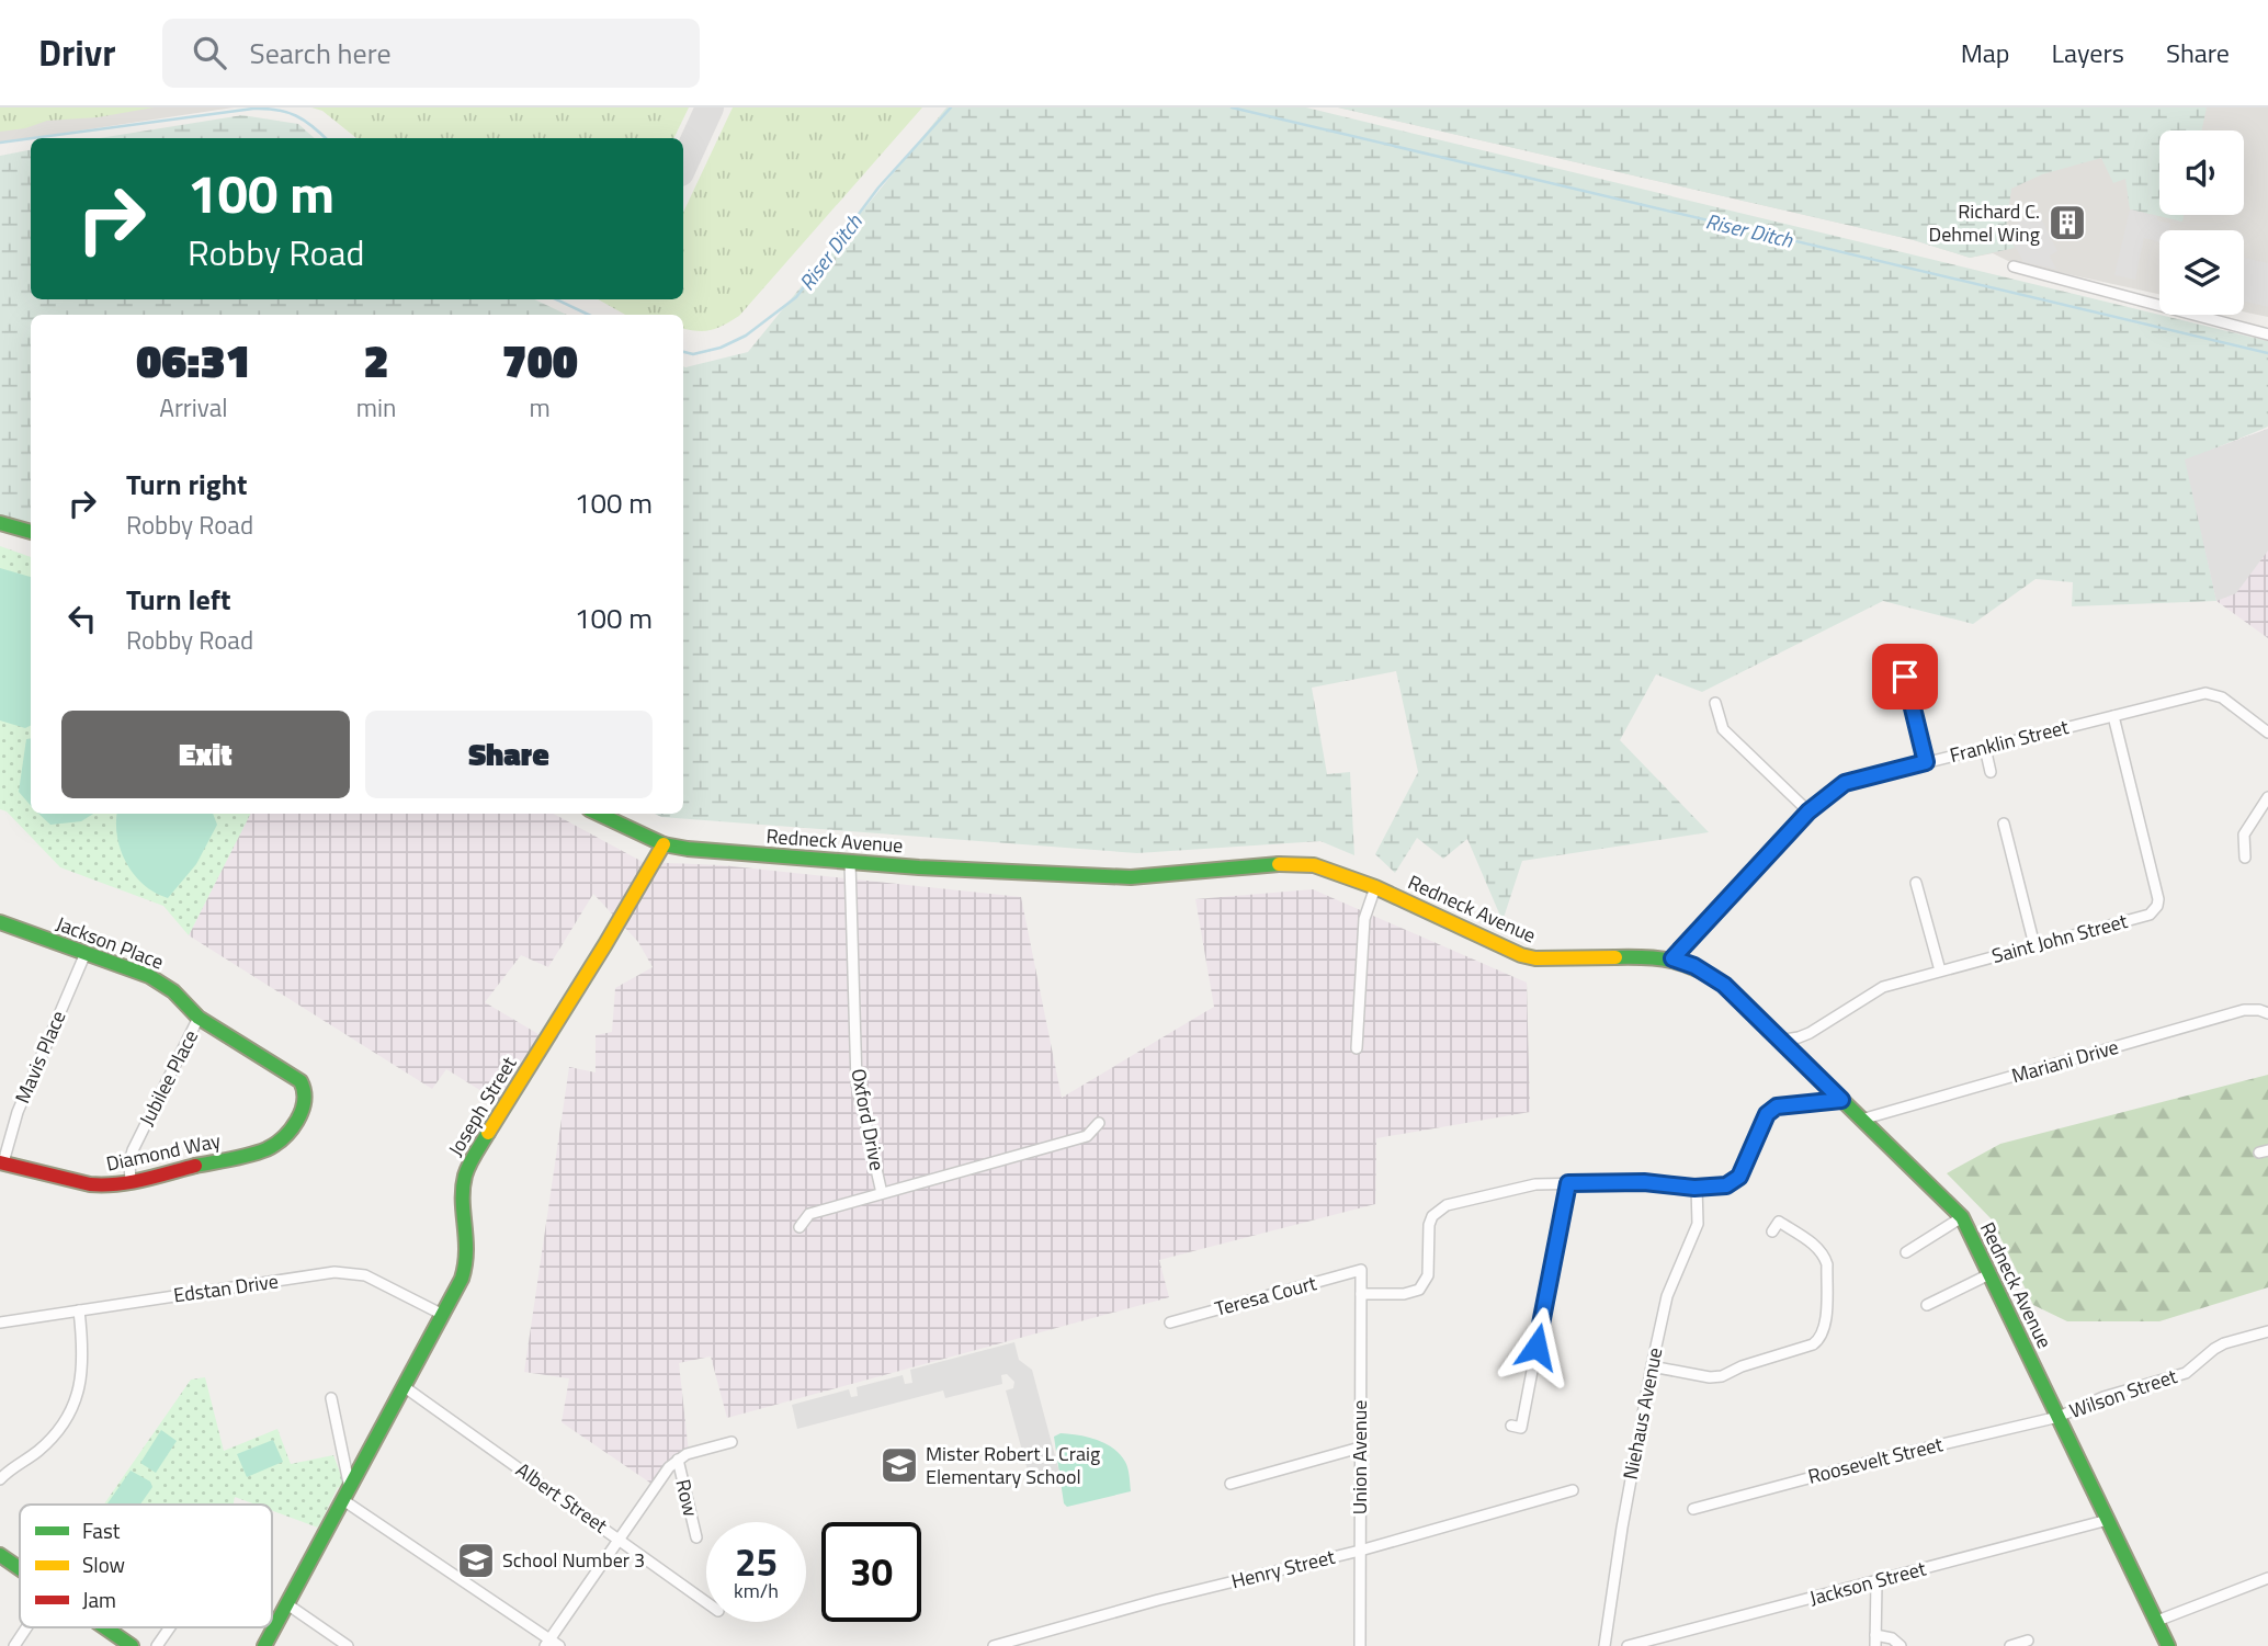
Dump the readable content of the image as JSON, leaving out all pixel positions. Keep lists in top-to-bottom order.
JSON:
{
  "streets": {
    "street": [
      "Franklin Street",
      "Redneck Avenue",
      "Saint John Street",
      "Jackson Place",
      "Mavis Place",
      "Mariani Drive",
      "Jubilee Place",
      "Joseph Street",
      "Oxford Drive",
      "Diamond Way",
      "Edstan Drive",
      "Teresa Court",
      "Wilson Street",
      "Niehaus Avenue",
      "Union Avenue",
      "Roosevelt Street",
      "Albert Street",
      "Row",
      "Henry Street",
      "Jackson Street"
    ]
  },
  "crossings": [
    ["Franklin Street", "Redneck Avenue"],
    ["Franklin Street", "Saint John Street"],
    ["Redneck Avenue", "Saint John Street"],
    ["Redneck Avenue", "Mariani Drive"],
    ["Redneck Avenue", "Joseph Street"],
    ["Redneck Avenue", "Oxford Drive"],
    ["Redneck Avenue", "Wilson Street"],
    ["Redneck Avenue", "Roosevelt Street"],
    ["Redneck Avenue", "Jackson Street"],
    ["Jackson Place", "Mavis Place"],
    ["Jackson Place", "Jubilee Place"],
    ["Jackson Place", "Diamond Way"],
    ["Mavis Place", "Diamond Way"],
    ["Jubilee Place", "Diamond Way"],
    ["Joseph Street", "Edstan Drive"],
    ["Joseph Street", "Albert Street"],
    ["Teresa Court", "Union Avenue"],
    ["Wilson Street", "Roosevelt Street"],
    ["Union Avenue", "Henry Street"]
  ],
  "water": ["Riser Ditch"],
  "places": {
    "building": ["Richard C. Dehmel Wing"],
    "school or university": ["Mister Robert L Craig Elementary School", "School Number 3"]
  },
  "legend": ["Fast", "Slow", "Jam"],
  "page": {
    "header": "Drivr",
    "search": "Search here",
    "nav": ["Map", "Layers", "Share"],
    "turn": ["100 m", "Robby Road"],
    "eta": [
      "06:31",
      "Arrival",
      "2",
      "min",
      "700",
      "m"
    ],
    "list": [
      {
        "name": "Turn right",
        "note": "Robby Road",
        "value": "100 m"
      },
      {
        "name": "Turn left",
        "note": "Robby Road",
        "value": "100 m"
      }
    ],
    "buttons": ["Exit", "Share"],
    "speed": "25 km/h",
    "limit": "30"
  }
}
